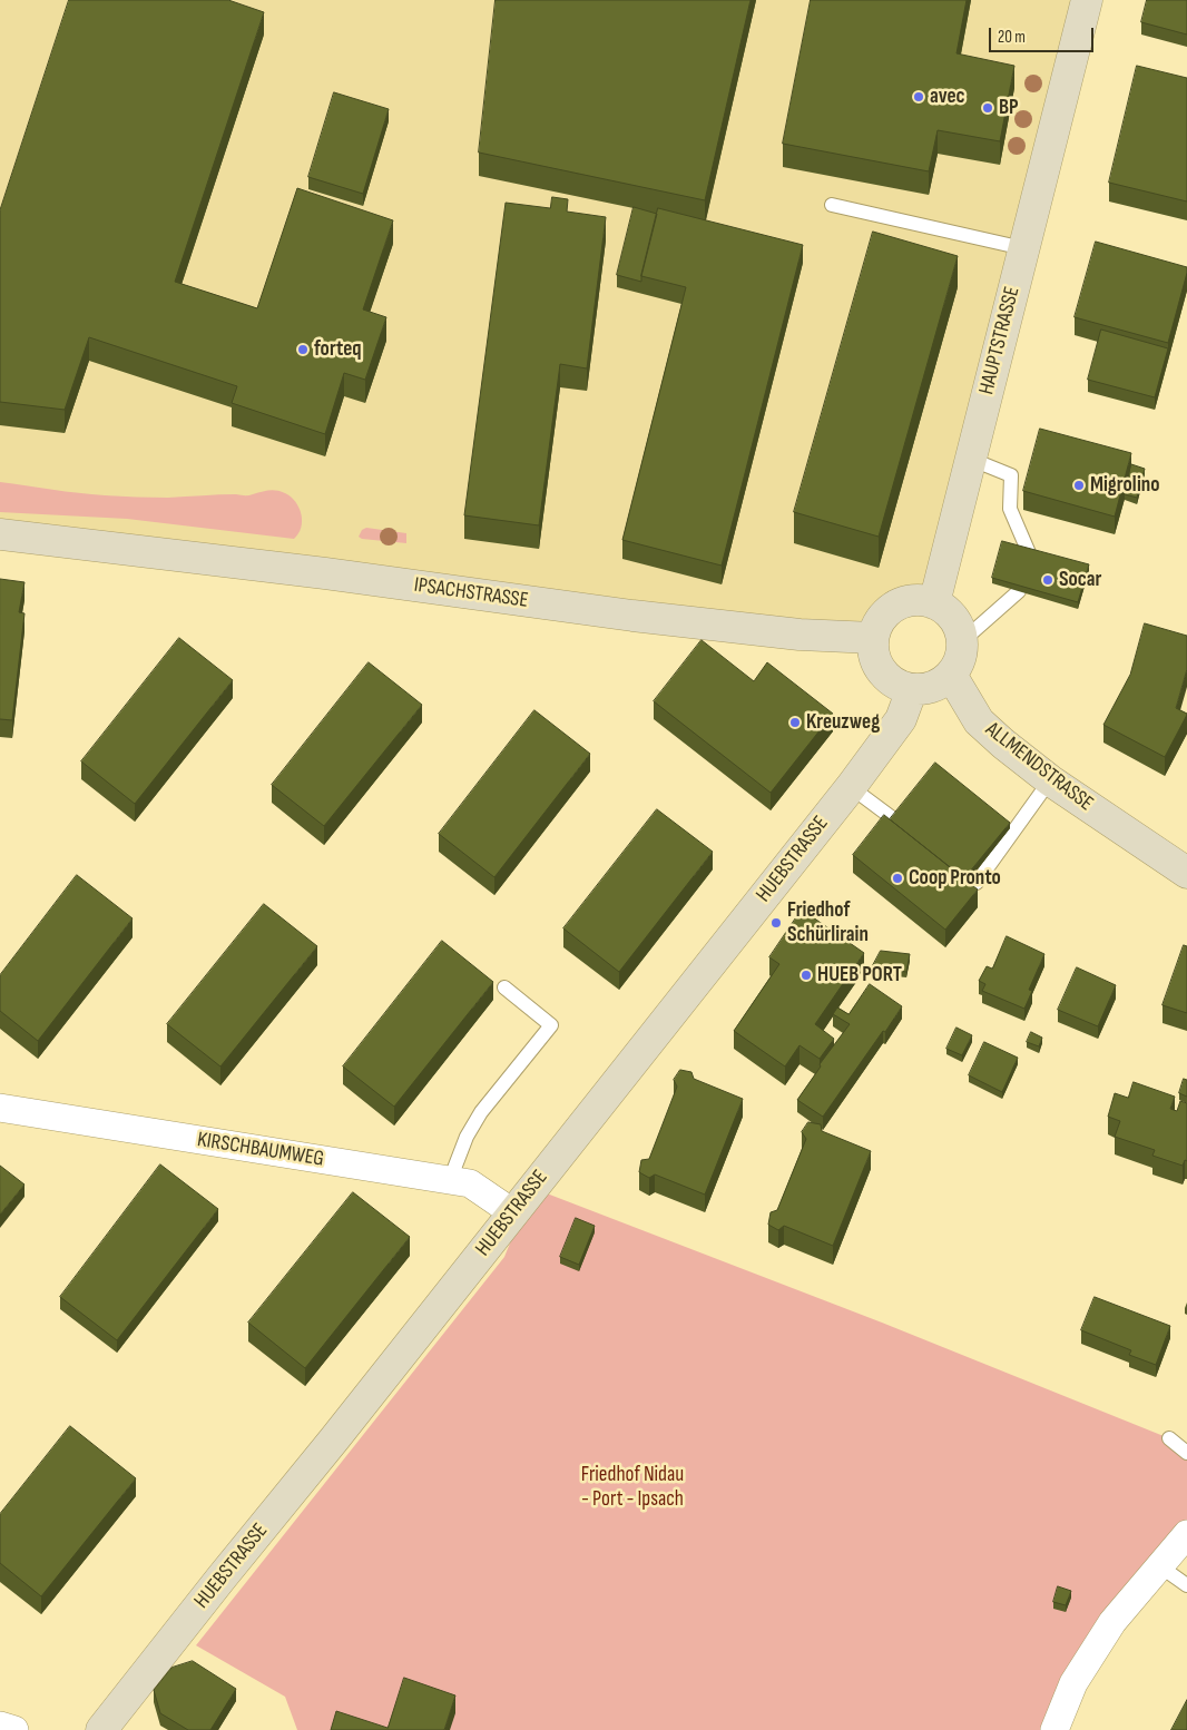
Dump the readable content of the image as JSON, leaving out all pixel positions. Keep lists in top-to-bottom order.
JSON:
{
  "streets": {
    "main road": [
      "HAUPTSTRASSE",
      "IPSACHSTRASSE",
      "ALLMENDSTRASSE",
      "HUEBSTRASSE"
    ],
    "street": ["KIRSCHBAUMWEG"]
  },
  "crossings": [
    ["HAUPTSTRASSE", "IPSACHSTRASSE"],
    ["HAUPTSTRASSE", "ALLMENDSTRASSE"],
    ["HAUPTSTRASSE", "HUEBSTRASSE"],
    ["IPSACHSTRASSE", "ALLMENDSTRASSE"],
    ["IPSACHSTRASSE", "HUEBSTRASSE"],
    ["ALLMENDSTRASSE", "HUEBSTRASSE"],
    ["HUEBSTRASSE", "KIRSCHBAUMWEG"]
  ],
  "parks": ["Friedhof Nidau - Port - Ipsach"],
  "places": [
    "avec",
    "BP",
    "forteq",
    "Migrolino",
    "Socar",
    "Kreuzweg",
    "Coop Pronto",
    "Friedhof Schürlirain",
    "HUEB PORT"
  ],
  "scale_bar": "20 m"
}
